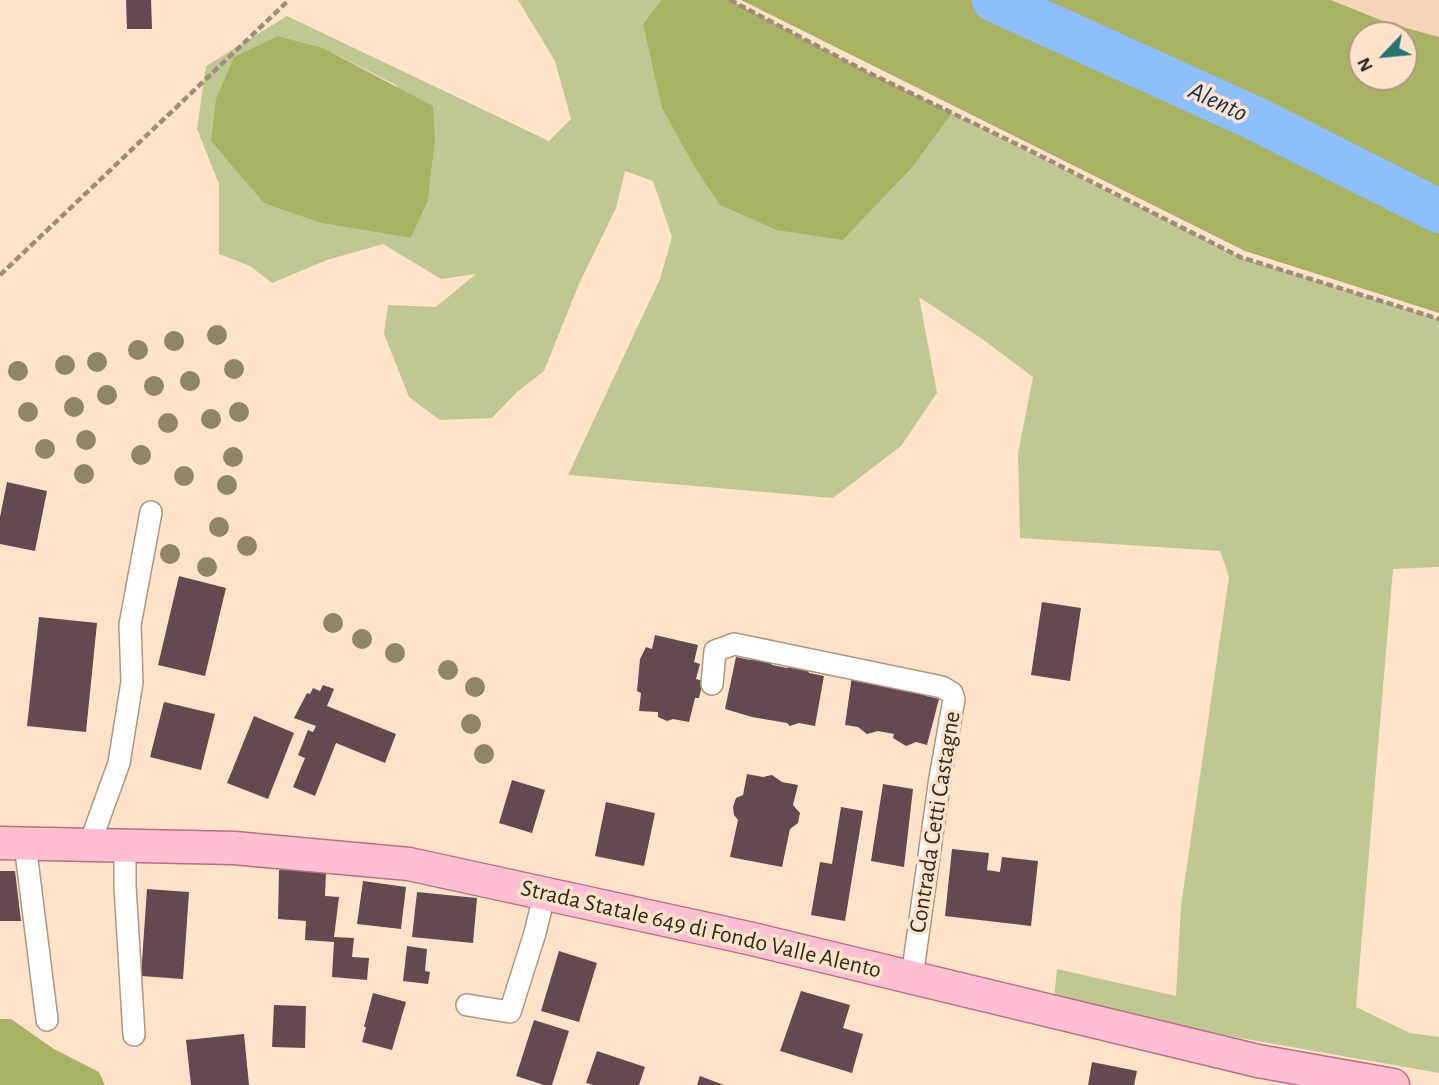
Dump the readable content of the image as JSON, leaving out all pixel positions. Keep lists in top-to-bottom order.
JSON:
{
  "streets": {
    "main road": ["Strada Statale 649 di Fondo Valle Alento"],
    "street": ["Contrada Cetti Castagne"]
  },
  "crossings": [
    ["Contrada Cetti Castagne", "Strada Statale 649 di Fondo Valle Alento"]
  ],
  "water": ["Alento"],
  "north": "bottom left"
}
